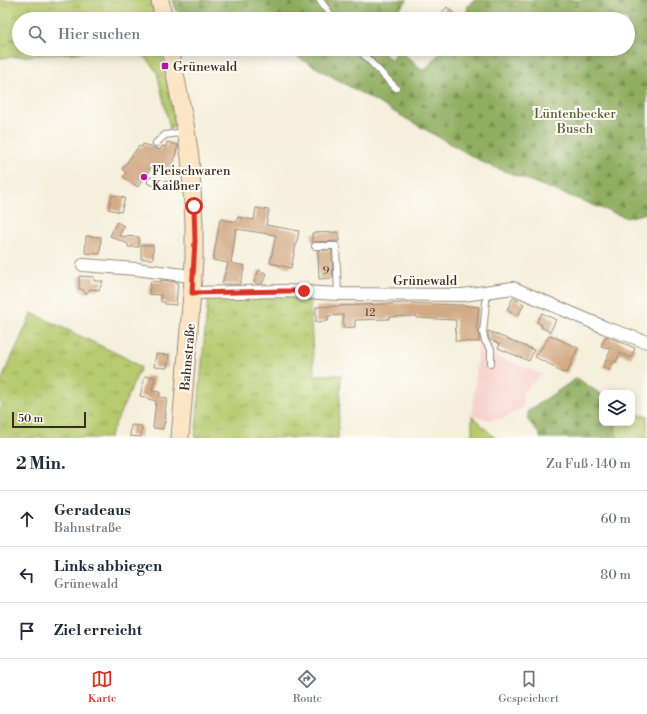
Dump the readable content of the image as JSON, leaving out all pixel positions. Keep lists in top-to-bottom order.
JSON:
{
  "streets": {
    "main road": ["Bahnstraße"],
    "street": ["Grünewald"]
  },
  "crossings": [
    ["Grünewald", "Bahnstraße"]
  ],
  "parks": ["Lüntenbecker Busch"],
  "places": {
    "transit": ["Grünewald"],
    "other": ["Fleischwaren Kaißner"]
  },
  "house_numbers": ["9", "12"],
  "scale_bar": "50 m",
  "page": {
    "search": "Hier suchen",
    "scale": "50 m",
    "heading": ["2 Min.", "Zu Fuß · 140 m"],
    "list": [
      ["Geradeaus", "Bahnstraße", "60 m"],
      ["Links abbiegen", "Grünewald", "80 m"],
      "Ziel erreicht"
    ],
    "nav": ["Karte", "Route", "Gespeichert"]
  }
}
